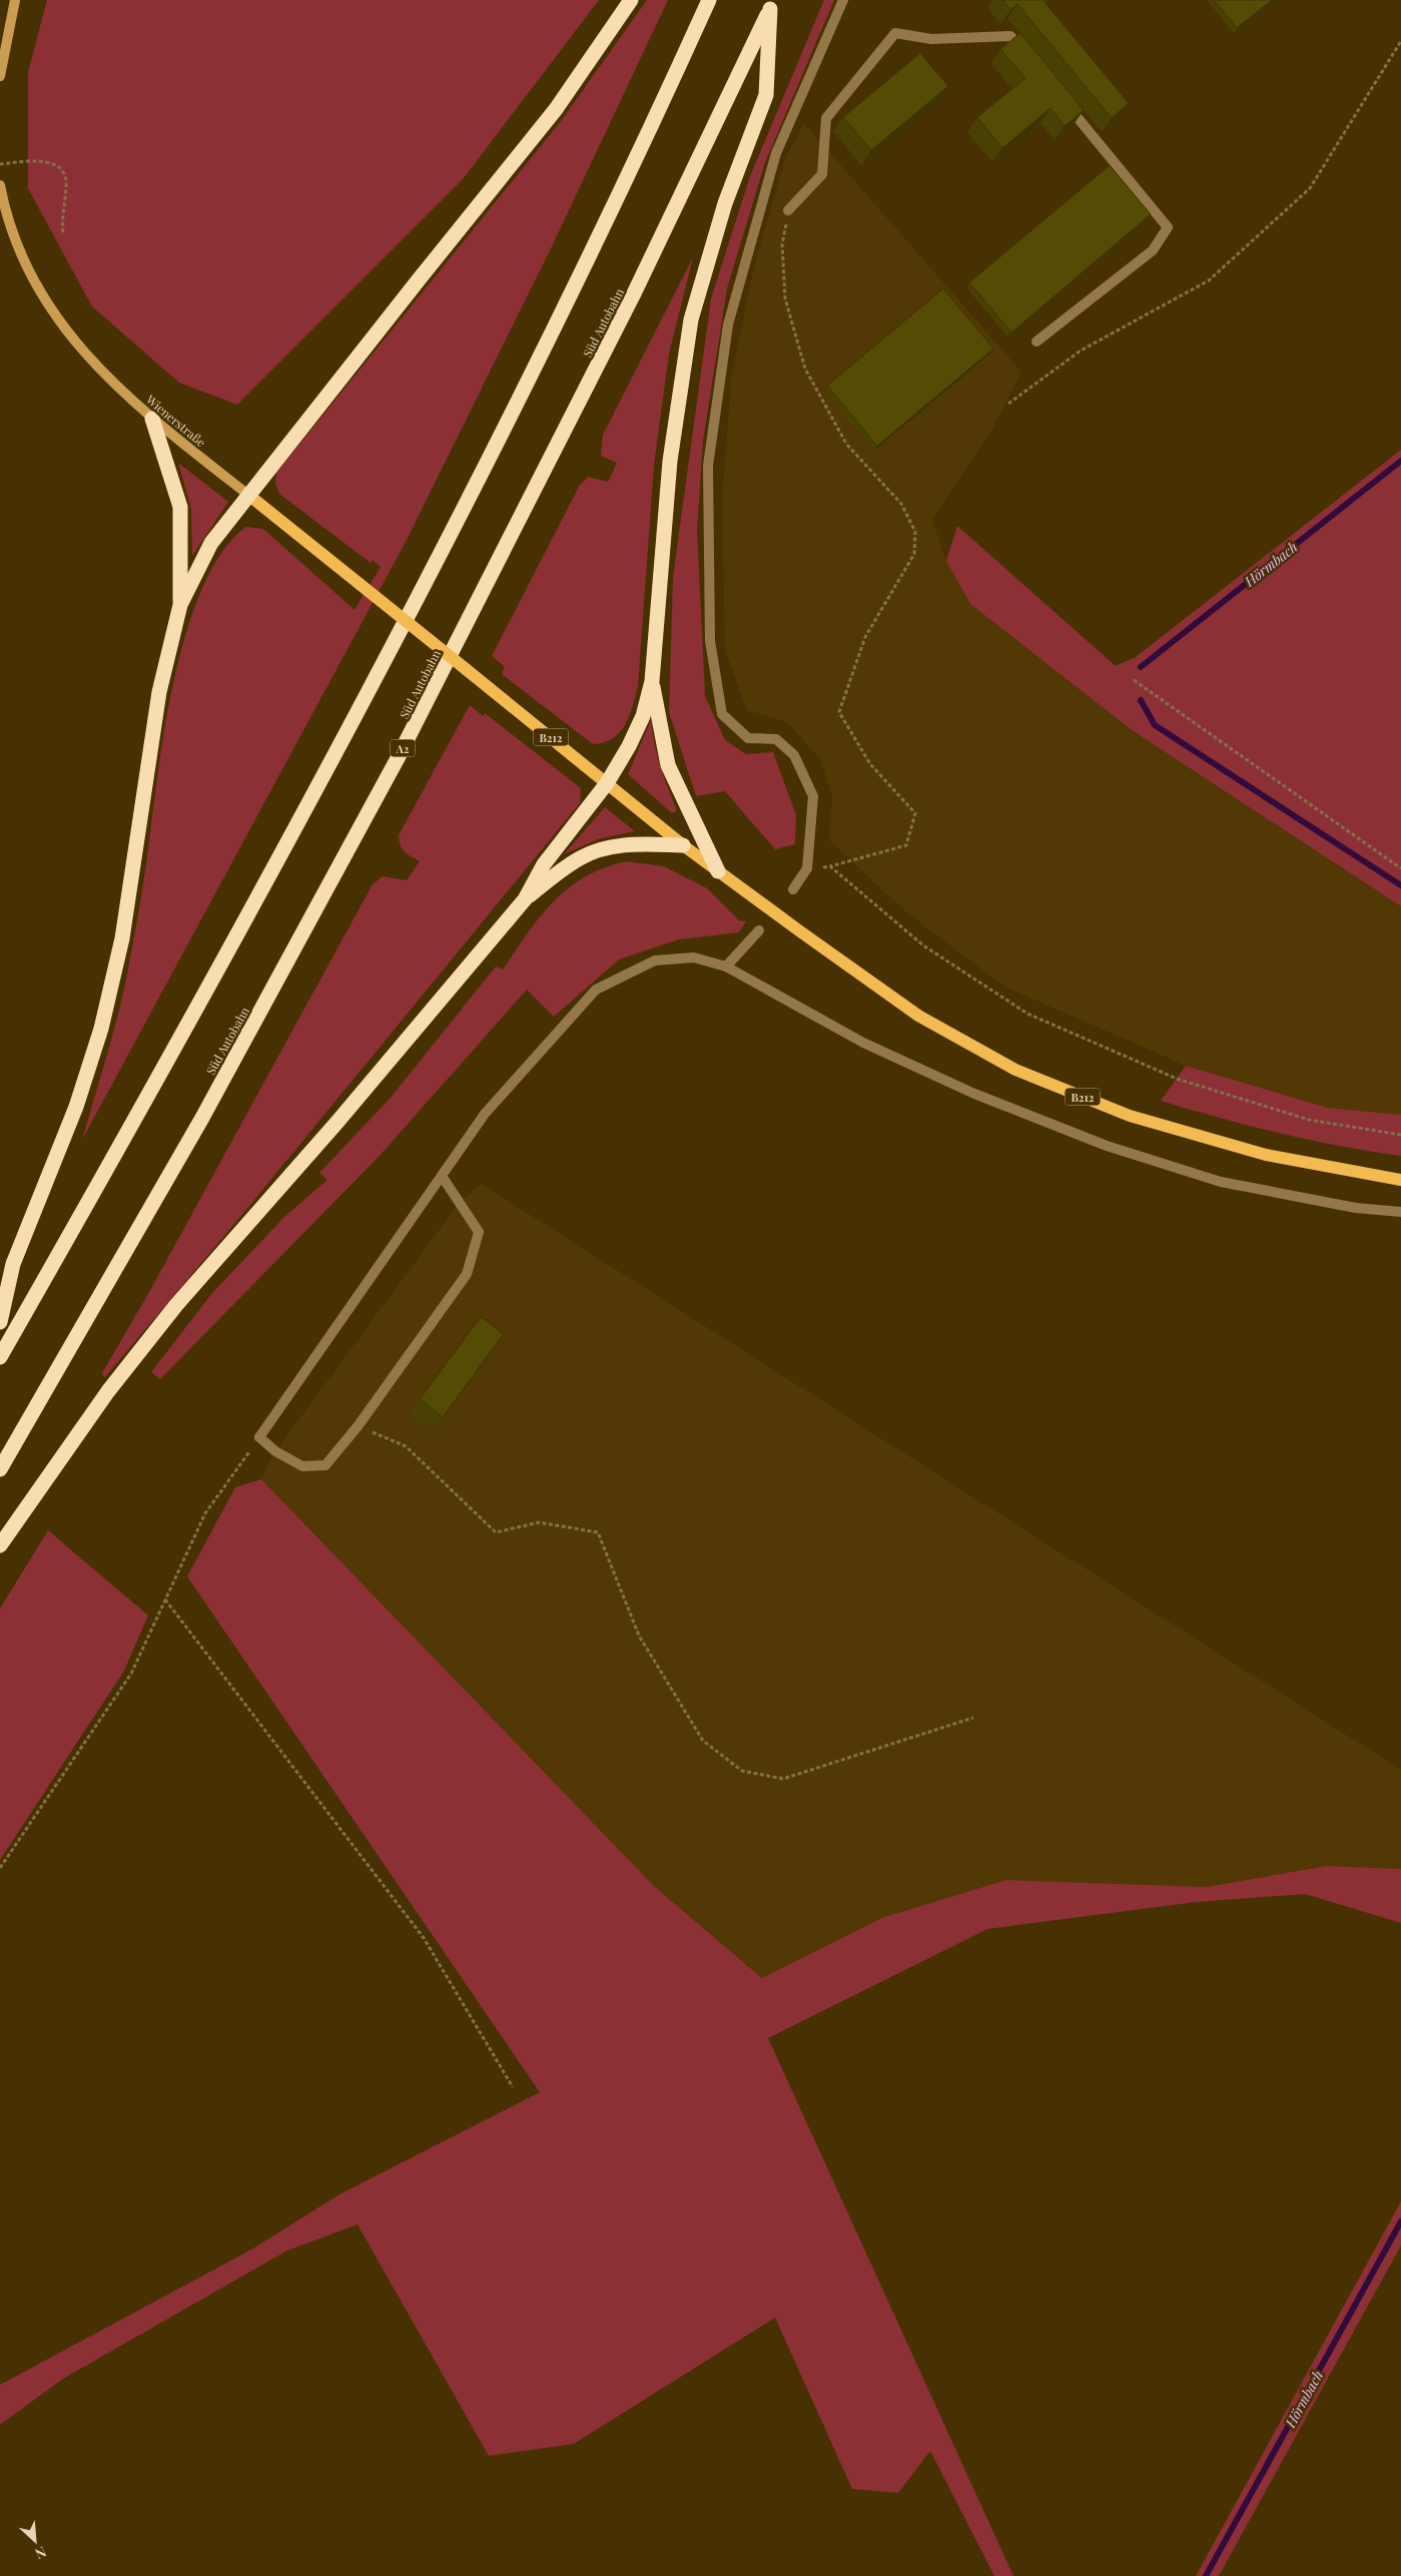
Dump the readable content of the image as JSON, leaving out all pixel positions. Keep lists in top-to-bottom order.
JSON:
{
  "streets": {
    "highway": ["Süd Autobahn", "A2"],
    "main road": ["B212"],
    "street": ["Wienerstraße"]
  },
  "crossings": [
    ["Wienerstraße", "B212"]
  ],
  "water": ["Hörmbach"],
  "north": "bottom right"
}
